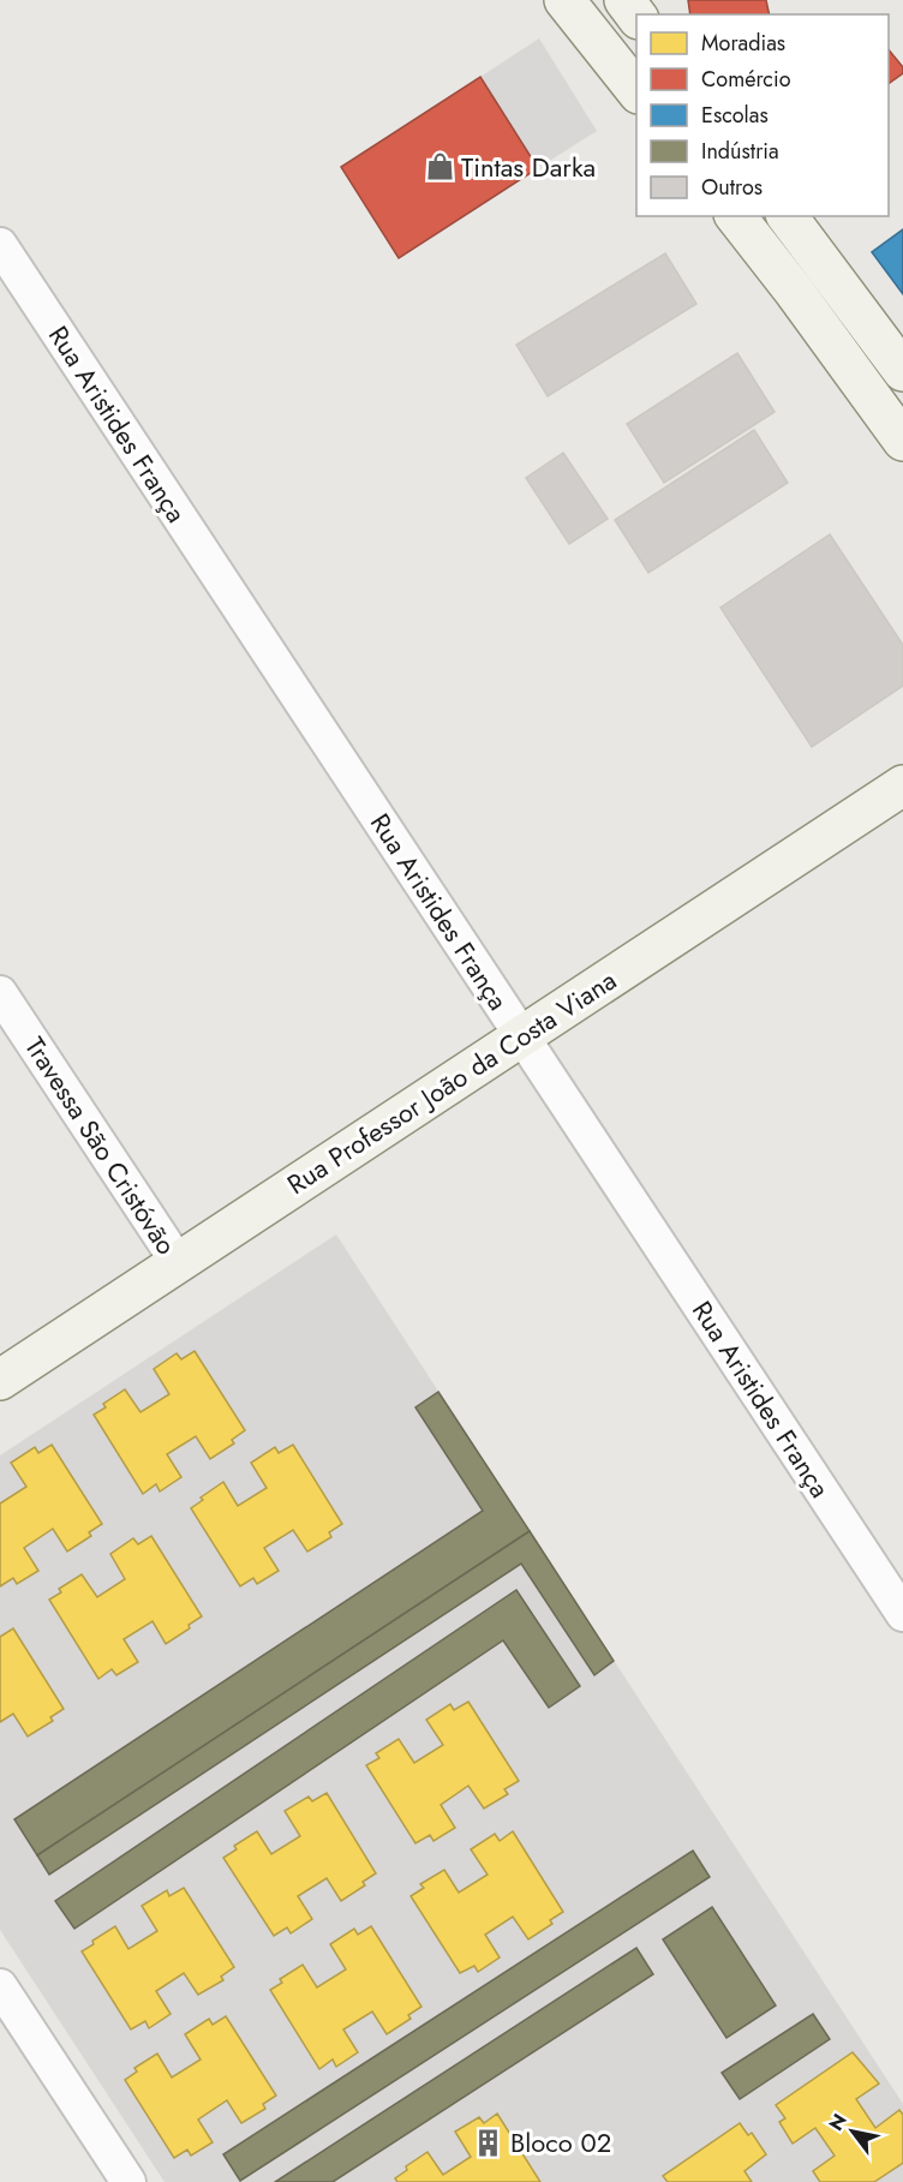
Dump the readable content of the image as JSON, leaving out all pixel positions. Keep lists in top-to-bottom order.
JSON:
{
  "streets": {
    "street": ["Rua Aristides França", "Rua Professor João da Costa Viana", "Travessa São Cristóvão"]
  },
  "crossings": [
    ["Rua Aristides França", "Rua Professor João da Costa Viana"],
    ["Rua Professor João da Costa Viana", "Travessa São Cristóvão"]
  ],
  "places": {
    "shop": ["Tintas Darka"],
    "building": ["Bloco 02"]
  },
  "legend": [
    "Moradias",
    "Comércio",
    "Escolas",
    "Indústria",
    "Outros"
  ],
  "north": "top left"
}
